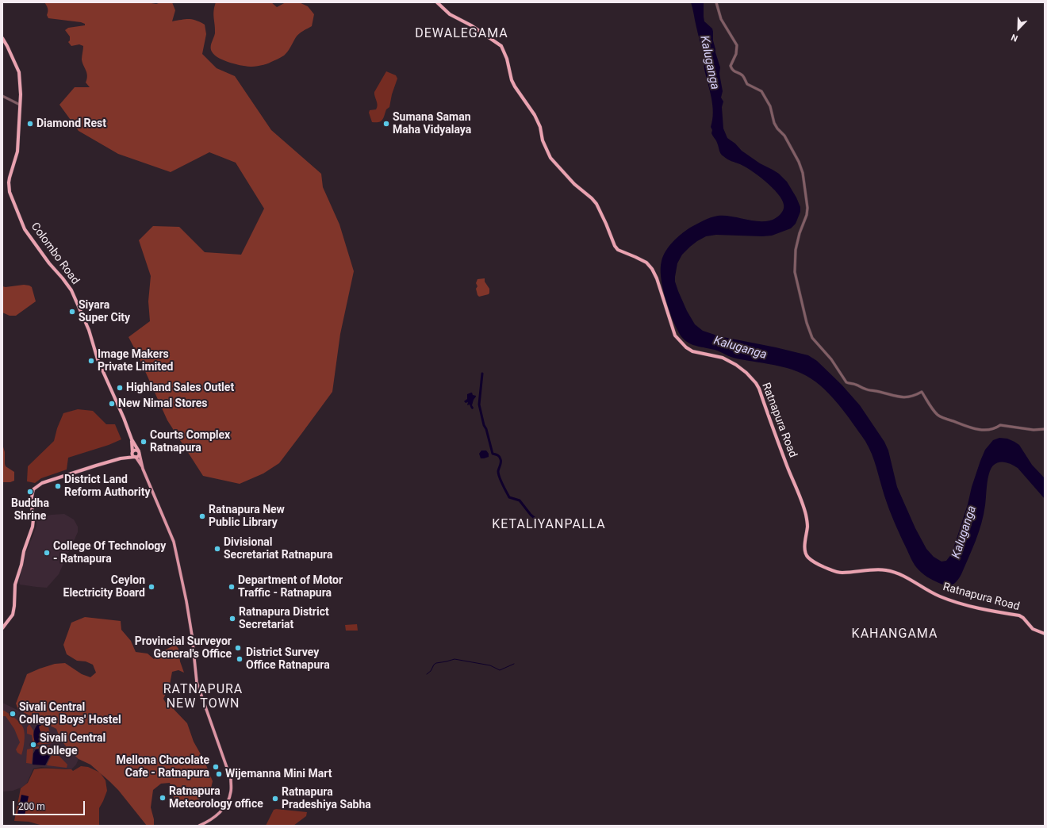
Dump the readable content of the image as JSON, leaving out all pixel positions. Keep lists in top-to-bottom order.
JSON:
{
  "streets": {
    "highway": ["Colombo Road", "Ratnapura Road"]
  },
  "districts": [
    "DEWALEGAMA",
    "KETALIYANPALLA",
    "KAHANGAMA",
    "RATNAPURA NEW TOWN"
  ],
  "water": ["Kaluganga"],
  "places": [
    "Diamond Rest",
    "Sumana Saman Maha Vidyalaya",
    "Siyara Super City",
    "Image Makers Private Limited",
    "Highland Sales Outlet",
    "New Nimal Stores",
    "Courts Complex Ratnapura",
    "District Land Reform Authority",
    "Buddha Shrine",
    "Ratnapura New Public Library",
    "Divisional Secretariat Ratnapura",
    "College Of Technology - Ratnapura",
    "Ceylon Electricity Board",
    "Department of Motor Traffic - Ratnapura",
    "Ratnapura District Secretariat",
    "Provincial Surveyor General's Office",
    "District Survey Office Ratnapura",
    "Sivali Central College Boys' Hostel",
    "Sivali Central College",
    "Mellona Chocolate Cafe - Ratnapura",
    "Wijemanna Mini Mart",
    "Ratnapura Meteorology office",
    "Ratnapura Pradeshiya Sabha"
  ],
  "scale_bar": "200 m",
  "north": "bottom left"
}
